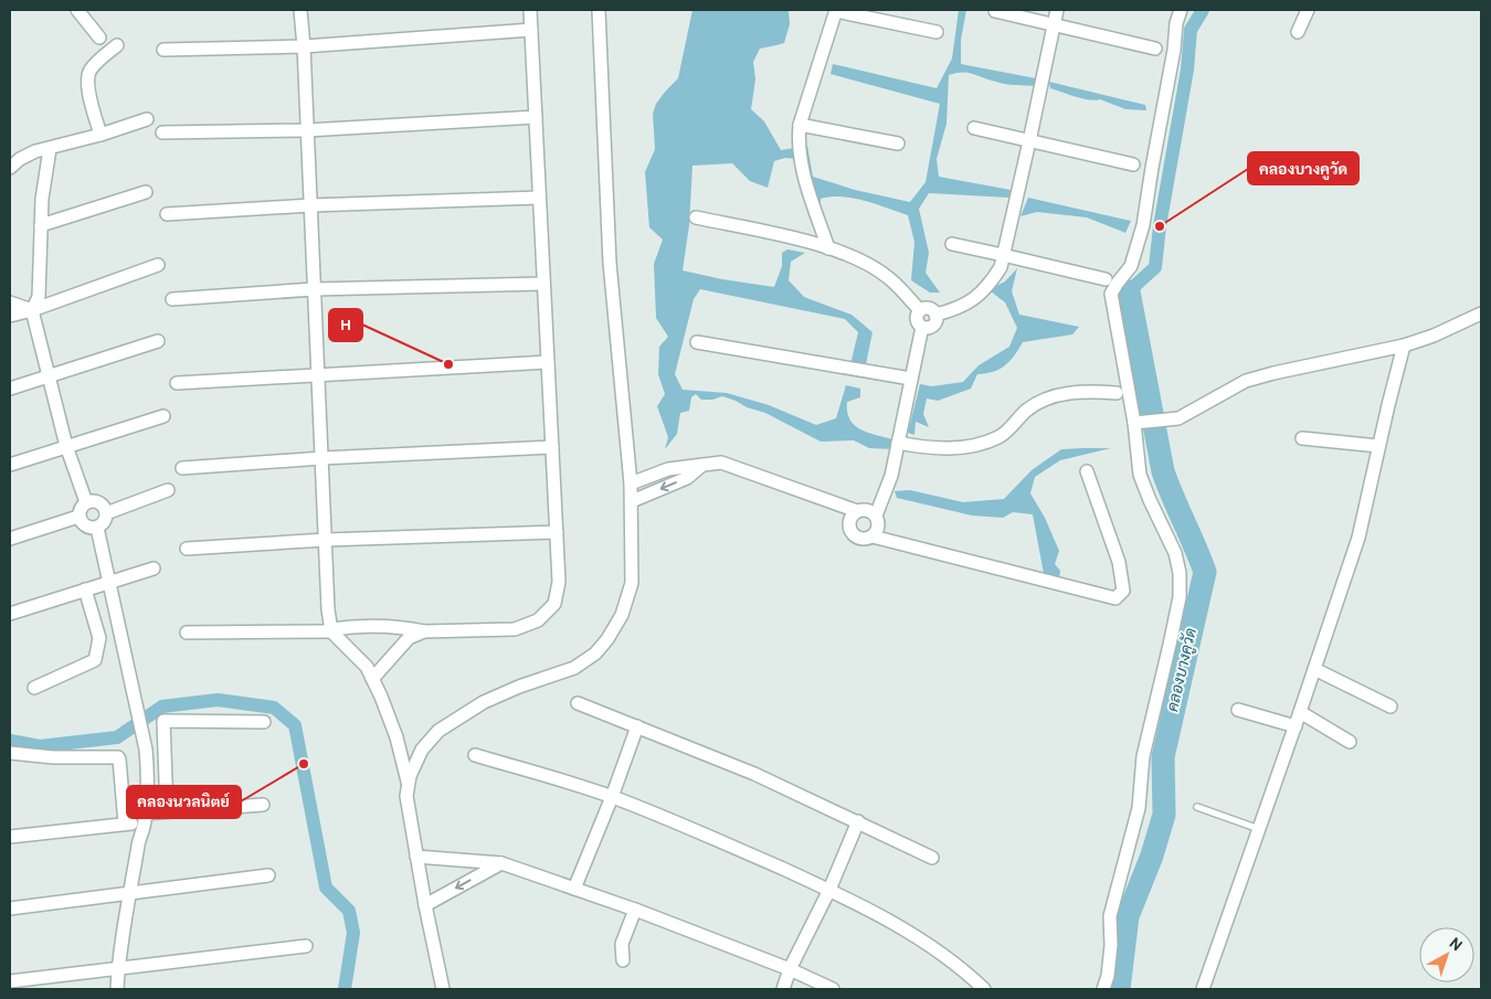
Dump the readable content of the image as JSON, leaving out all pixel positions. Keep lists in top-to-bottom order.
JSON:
{
  "water": ["คลองบางคูวัด"],
  "places": ["คลองบางคูวัด", "H", "คลองนวลนิตย์"],
  "north": "top right"
}
